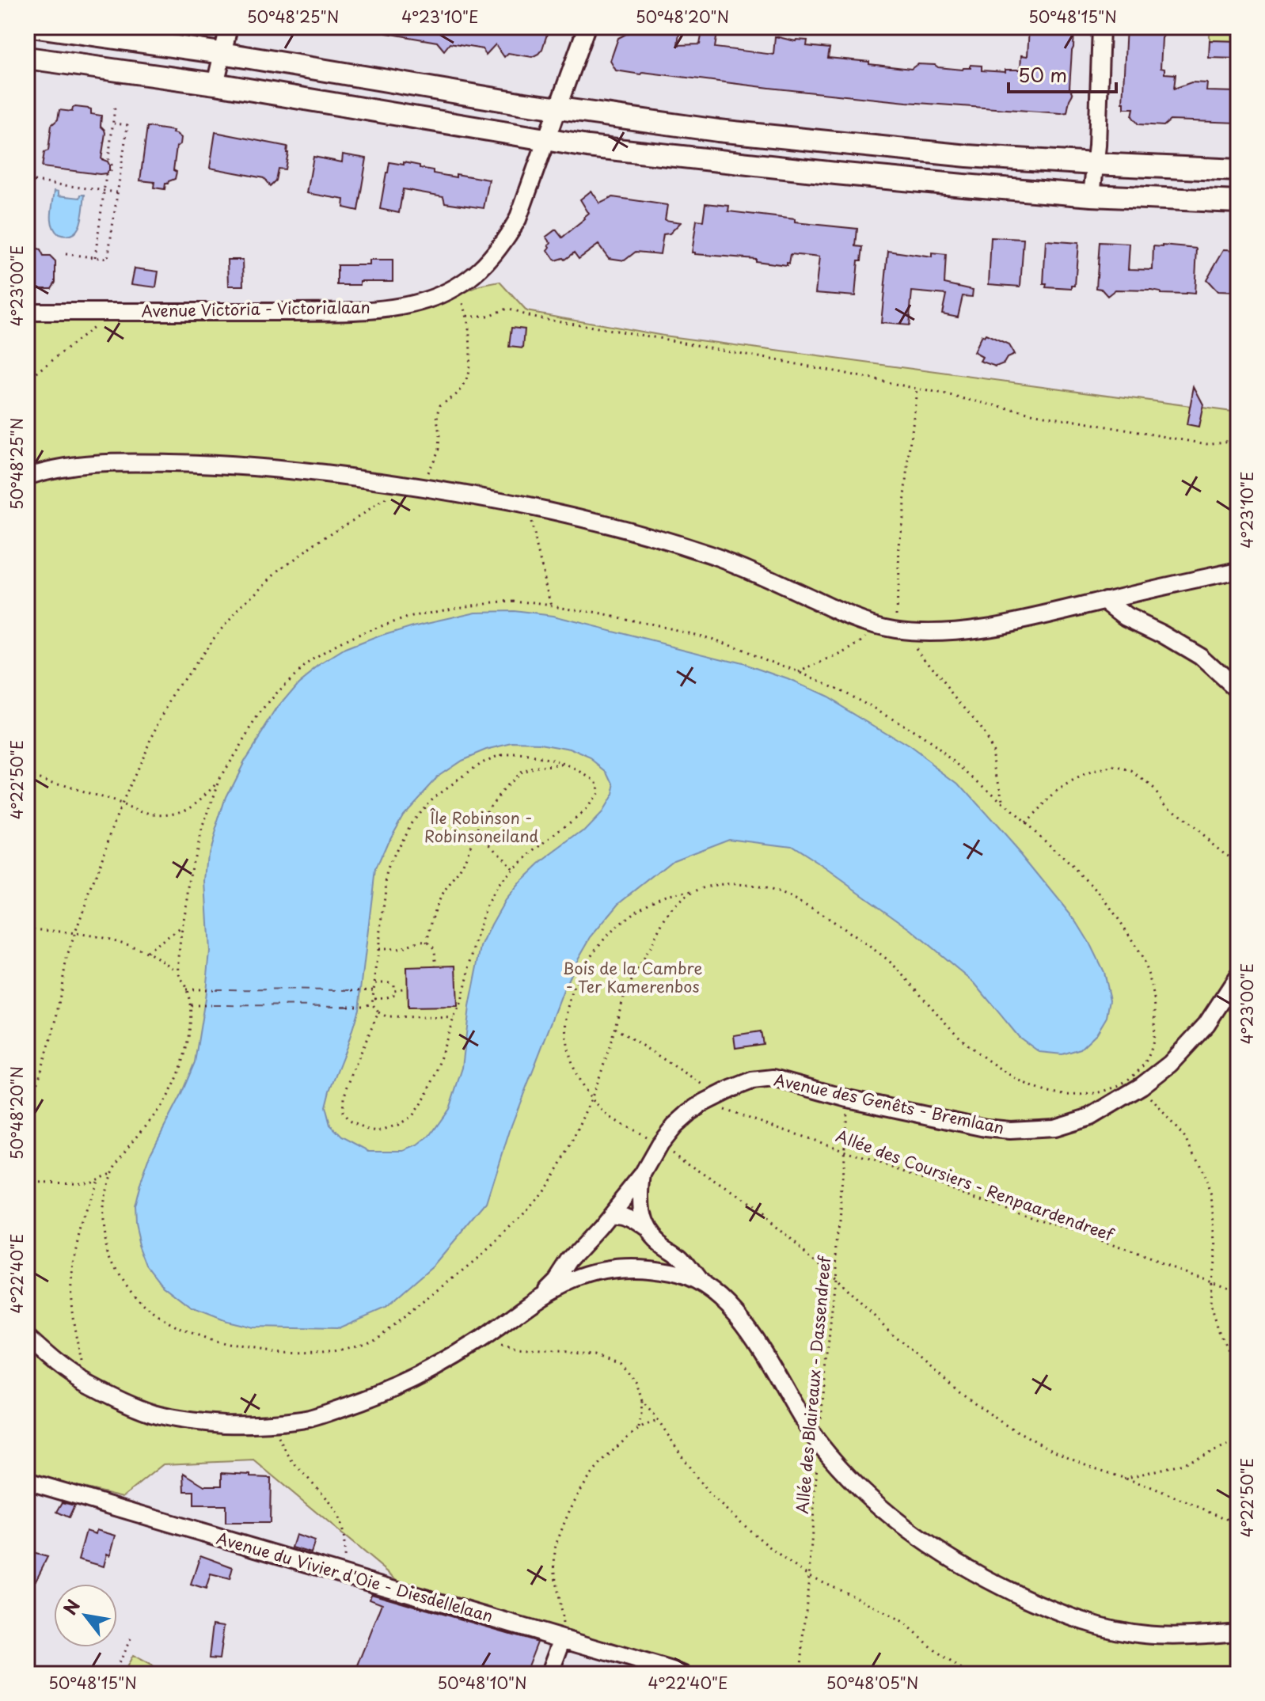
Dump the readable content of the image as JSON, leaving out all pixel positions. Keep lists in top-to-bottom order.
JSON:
{
  "streets": {
    "street": ["Avenue Victoria - Victorialaan", "Avenue des Genêts - Bremlaan", "Avenue du Vivier d'Oie - Diesdellelaan"],
    "path": ["Allée des Coursiers - Renpaardendreef", "Allée des Blaireaux - Dassendreef"]
  },
  "crossings": [
    ["Avenue des Genêts - Bremlaan", "Allée des Coursiers - Renpaardendreef"],
    ["Avenue des Genêts - Bremlaan", "Allée des Blaireaux - Dassendreef"],
    ["Allée des Coursiers - Renpaardendreef", "Allée des Blaireaux - Dassendreef"]
  ],
  "parks": ["Île Robinson - Robinsoneiland", "Bois de la Cambre - Ter Kamerenbos"],
  "scale_bar": "50 m",
  "north": "top left",
  "coordinates": [
    "50°48'25\"N",
    "4°23'10\"E",
    "50°48'20\"N",
    "50°48'15\"N",
    "4°23'00\"E",
    "4°22'50\"E",
    "4°22'40\"E",
    "50°48'10\"N",
    "50°48'05\"N"
  ]
}
